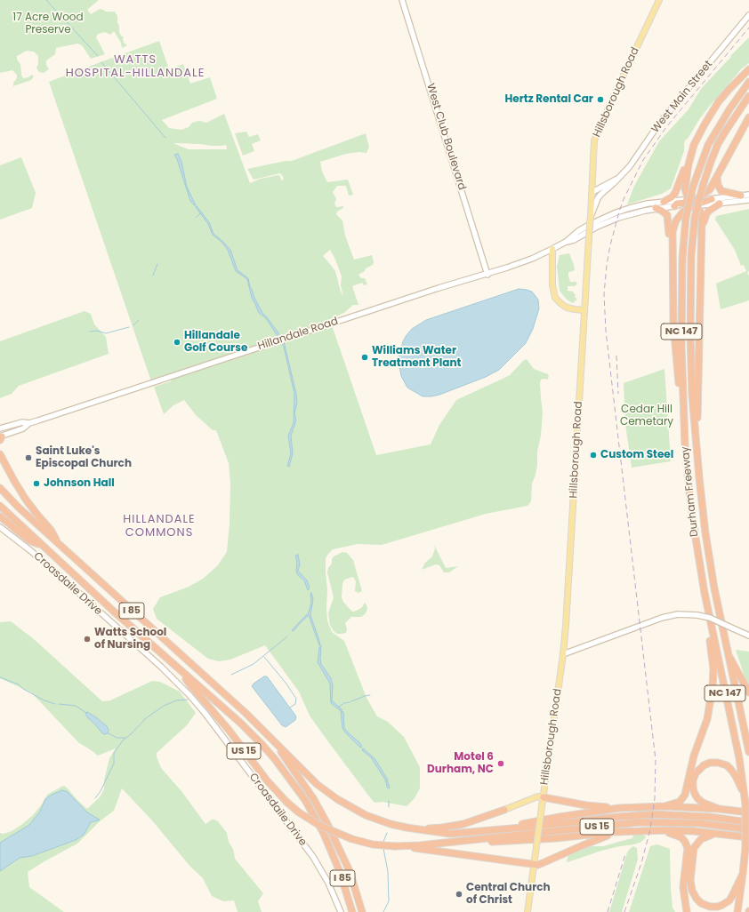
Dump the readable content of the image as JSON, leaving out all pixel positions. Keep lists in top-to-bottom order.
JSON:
{
  "streets": {
    "highway": [
      "NC 147",
      "Durham Freeway",
      "I 85",
      "US 15"
    ],
    "main road": [
      "Hillsborough Road",
      "West Main Street",
      "West Club Boulevard",
      "Hillandale Road",
      "Croasdaile Drive"
    ]
  },
  "crossings": [
    ["Hillsborough Road", "West Main Street"],
    ["West Club Boulevard", "Hillandale Road"],
    ["I 85", "US 15"]
  ],
  "districts": ["WATTS HOSPITAL-HILLANDALE", "HILLANDALE COMMONS"],
  "parks": ["17 Acre Wood Preserve", "Cedar Hill Cemetary"],
  "places": [
    "Hertz Rental Car",
    "Hillandale Golf Course",
    "Williams Water Treatment Plant",
    "Custom Steel",
    "Saint Luke's Episcopal Church",
    "Johnson Hall",
    "Watts School of Nursing",
    "Motel 6 Durham, NC",
    "Central Church of Christ"
  ]
}
